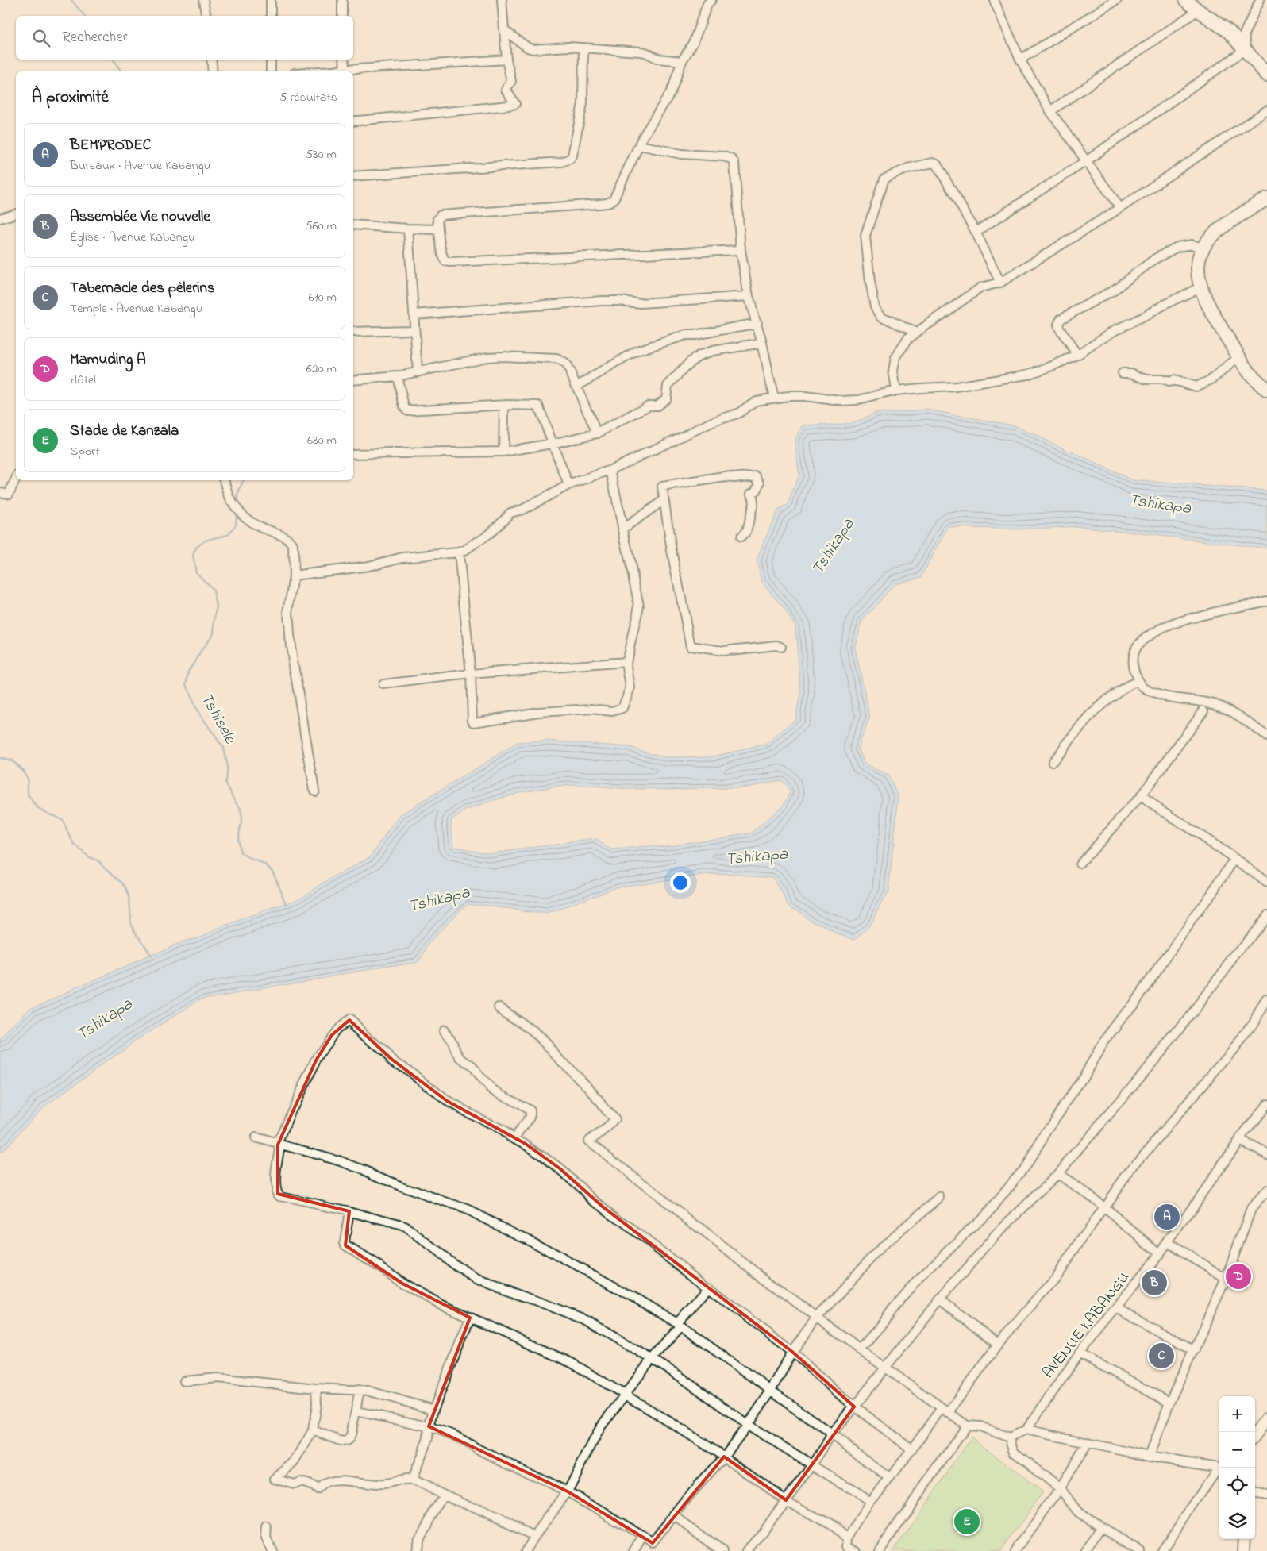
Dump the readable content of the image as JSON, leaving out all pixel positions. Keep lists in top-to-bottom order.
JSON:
{
  "streets": {
    "street": ["AVENUE KABANGU"]
  },
  "water": ["Tshikapa", "Tshisele"],
  "page": {
    "search": "Rechercher",
    "heading": ["À proximité", "5 résultats"],
    "list": [
      {
        "mark": "A",
        "name": "BEMPRODEC",
        "note": "Bureaux · Avenue Kabangu",
        "value": "530 m"
      },
      {
        "mark": "B",
        "name": "Assemblée Vie nouvelle",
        "note": "Église · Avenue Kabangu",
        "value": "560 m"
      },
      {
        "mark": "C",
        "name": "Tabernacle des pèlerins",
        "note": "Temple · Avenue Kabangu",
        "value": "610 m"
      },
      {
        "mark": "D",
        "name": "Mamuding A",
        "note": "Hôtel",
        "value": "620 m"
      },
      {
        "mark": "E",
        "name": "Stade de Kanzala",
        "note": "Sport",
        "value": "630 m"
      }
    ],
    "pins": [
      "A",
      "D",
      "B",
      "C",
      "E"
    ],
    "map_buttons": ["+", "−"]
  }
}
